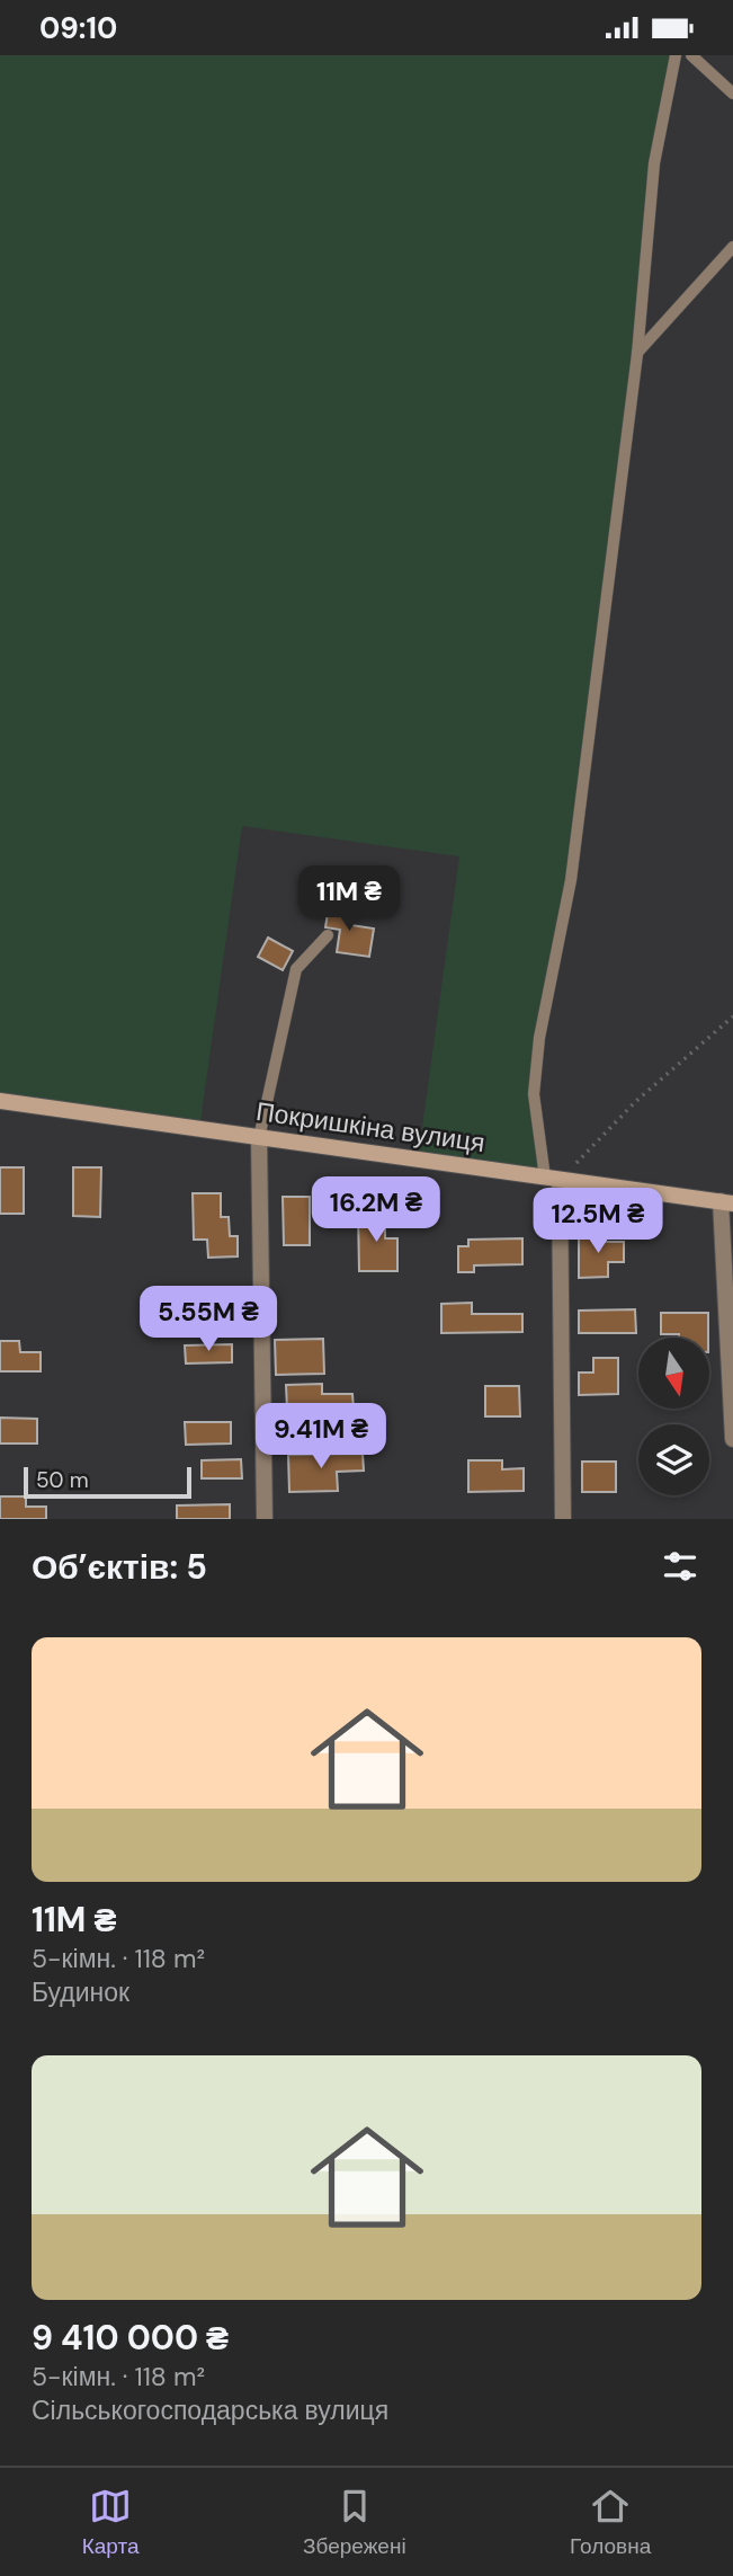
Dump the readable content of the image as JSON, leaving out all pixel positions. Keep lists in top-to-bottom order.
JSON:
{
  "streets": {
    "street": ["Покришкіна вулиця"]
  },
  "scale_bar": "50 m",
  "north": "bottom",
  "page": {
    "status": "09:10",
    "price": [
      "11M ₴",
      "16.2M ₴",
      "12.5M ₴",
      "5.55M ₴",
      "9.41M ₴"
    ],
    "scale": "50 m",
    "heading": "Об’єктів: 5",
    "list": [
      {
        "name": "11M ₴",
        "note": "5-кімн. · 118 m² · Будинок"
      },
      {
        "name": "9 410 000 ₴",
        "note": "5-кімн. · 118 m² · Сільськогосподарська вулиця"
      }
    ],
    "tabs": ["Карта", "Збережені", "Головна"]
  }
}
